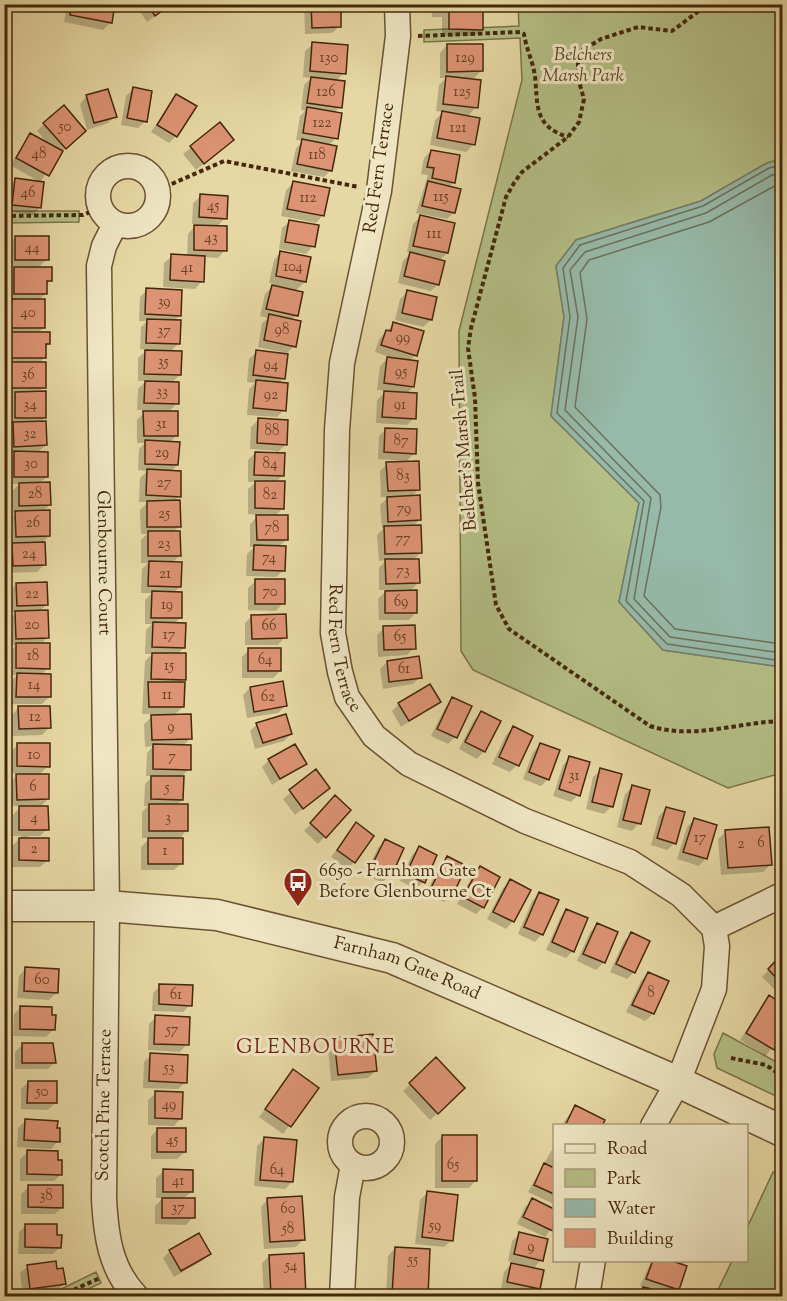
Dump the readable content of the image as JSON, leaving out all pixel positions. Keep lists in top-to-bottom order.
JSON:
{
  "streets": {
    "street": [
      "Red Fern Terrace",
      "Glenbourne Court",
      "Farnham Gate Road",
      "Scotch Pine Terrace"
    ],
    "path": ["Belcher's Marsh Trail"]
  },
  "crossings": [
    ["Glenbourne Court", "Farnham Gate Road"],
    ["Glenbourne Court", "Scotch Pine Terrace"],
    ["Farnham Gate Road", "Scotch Pine Terrace"]
  ],
  "districts": ["GLENBOURNE"],
  "parks": ["Belchers Marsh Park"],
  "places": {
    "bus stop": ["6650 - Farnham Gate Before Glenbourne Ct"]
  },
  "house_numbers": [
    "130",
    "129",
    "126",
    "125",
    "122",
    "50",
    "121",
    "48",
    "118",
    "46",
    "115",
    "112",
    "45",
    "111",
    "43",
    "44",
    "104",
    "41",
    "39",
    "40",
    "98",
    "37",
    "99",
    "35",
    "94",
    "95",
    "36",
    "33",
    "92",
    "34",
    "91",
    "31",
    "88",
    "32",
    "87",
    "29",
    "30",
    "84",
    "83",
    "27",
    "28",
    "82",
    "79",
    "25",
    "26",
    "78",
    "77",
    "23",
    "24",
    "74",
    "73",
    "21",
    "70",
    "22",
    "69",
    "19",
    "20",
    "66",
    "17",
    "65",
    "18",
    "64",
    "15",
    "61",
    "14",
    "11",
    "62",
    "12",
    "9",
    "10",
    "7",
    "31",
    "6",
    "5",
    "4",
    "3",
    "17",
    "6",
    "2",
    "2",
    "1",
    "60",
    "8",
    "61",
    "57",
    "53",
    "50",
    "49",
    "45",
    "65",
    "64",
    "41",
    "38",
    "37",
    "60",
    "59",
    "58",
    "9",
    "55",
    "54"
  ],
  "legend": [
    "Road",
    "Park",
    "Water",
    "Building"
  ]
}
